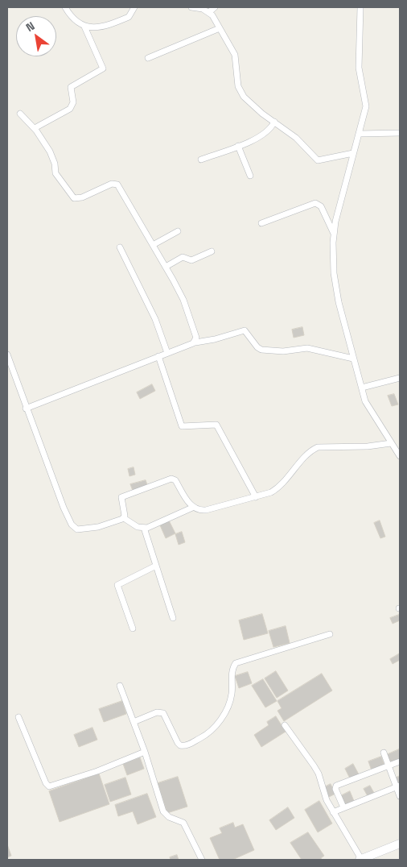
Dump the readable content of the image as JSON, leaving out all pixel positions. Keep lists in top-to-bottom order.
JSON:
{
  "north": "top left"
}
